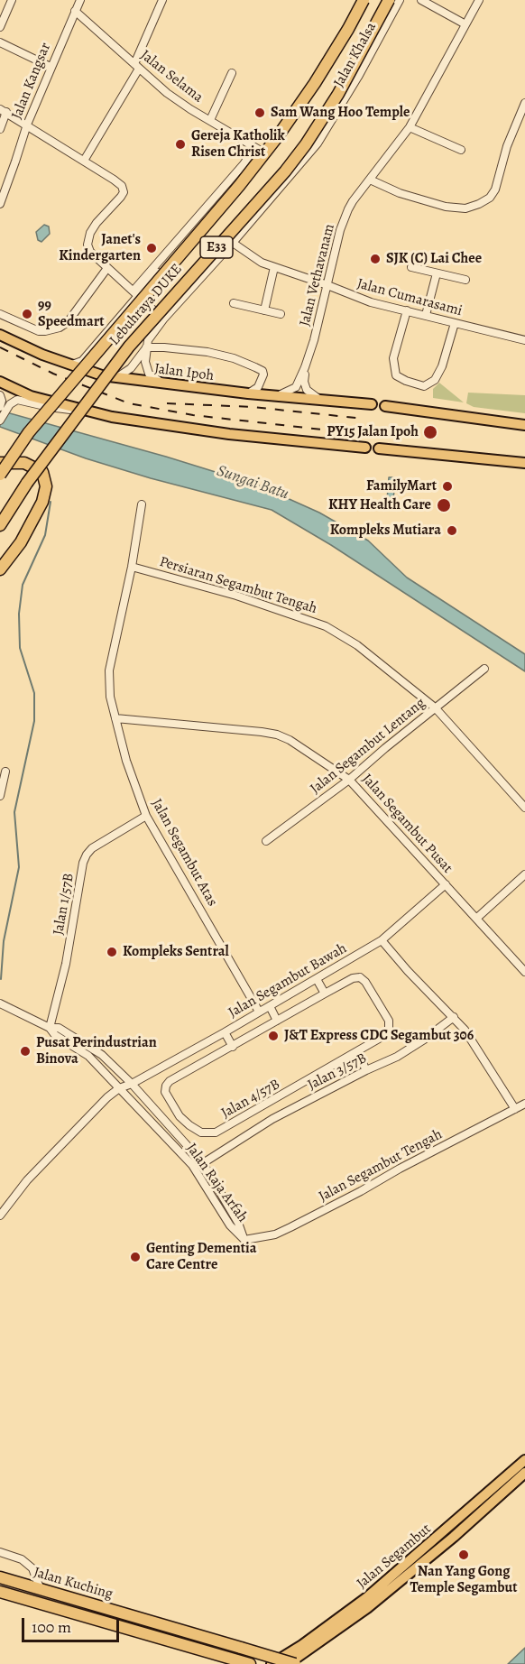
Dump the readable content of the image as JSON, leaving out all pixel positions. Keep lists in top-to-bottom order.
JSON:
{
  "streets": {
    "highway": ["E33", "Lebuhraya DUKE", "Jalan Kuching"],
    "main road": ["Jalan Ipoh", "Jalan Segambut"],
    "street": [
      "Jalan Khalsa",
      "Jalan Selama",
      "Jalan Kangsar",
      "Jalan Vethavanam",
      "Jalan Cumarasami",
      "Persiaran Segambut Tengah",
      "Jalan Segambut Lentang",
      "Jalan Segambut Pusat",
      "Jalan Segambut Atas",
      "Jalan 1/57B",
      "Jalan Segambut Bawah",
      "Jalan 3/57B",
      "Jalan 4/57B",
      "Jalan Segambut Tengah",
      "Jalan Raja Arfah"
    ]
  },
  "crossings": [
    ["Jalan Khalsa", "Jalan Cumarasami"],
    ["Jalan Khalsa", "Jalan Ipoh"],
    ["Jalan Selama", "Jalan Kangsar"],
    ["Jalan Vethavanam", "Jalan Cumarasami"],
    ["Persiaran Segambut Tengah", "Jalan Segambut Lentang"],
    ["Persiaran Segambut Tengah", "Jalan Segambut Atas"],
    ["Jalan Segambut Lentang", "Jalan Segambut Pusat"],
    ["Jalan Segambut Pusat", "Jalan Segambut Atas"],
    ["Jalan Segambut Pusat", "Jalan Segambut Bawah"],
    ["Jalan Segambut Atas", "Jalan 1/57B"],
    ["Jalan Segambut Atas", "Jalan Segambut Bawah"],
    ["Jalan 1/57B", "Jalan Raja Arfah"],
    ["Jalan Segambut Bawah", "Jalan Raja Arfah"],
    ["Jalan 3/57B", "Jalan Raja Arfah"],
    ["Jalan Segambut Tengah", "Jalan Raja Arfah"]
  ],
  "water": ["Sungai Batu"],
  "places": [
    "Sam Wang Hoo Temple",
    "Gereja Katholik Risen Christ",
    "Janet's Kindergarten",
    "SJK (C) Lai Chee",
    "99 Speedmart",
    "PY15 Jalan Ipoh",
    "FamilyMart",
    "KHY Health Care",
    "Kompleks Mutiara",
    "Kompleks Sentral",
    "J&T Express CDC Segambut 306",
    "Pusat Perindustrian Binova",
    "Genting Dementia Care Centre",
    "Nan Yang Gong Temple Segambut"
  ],
  "scale_bar": "100 m"
}
